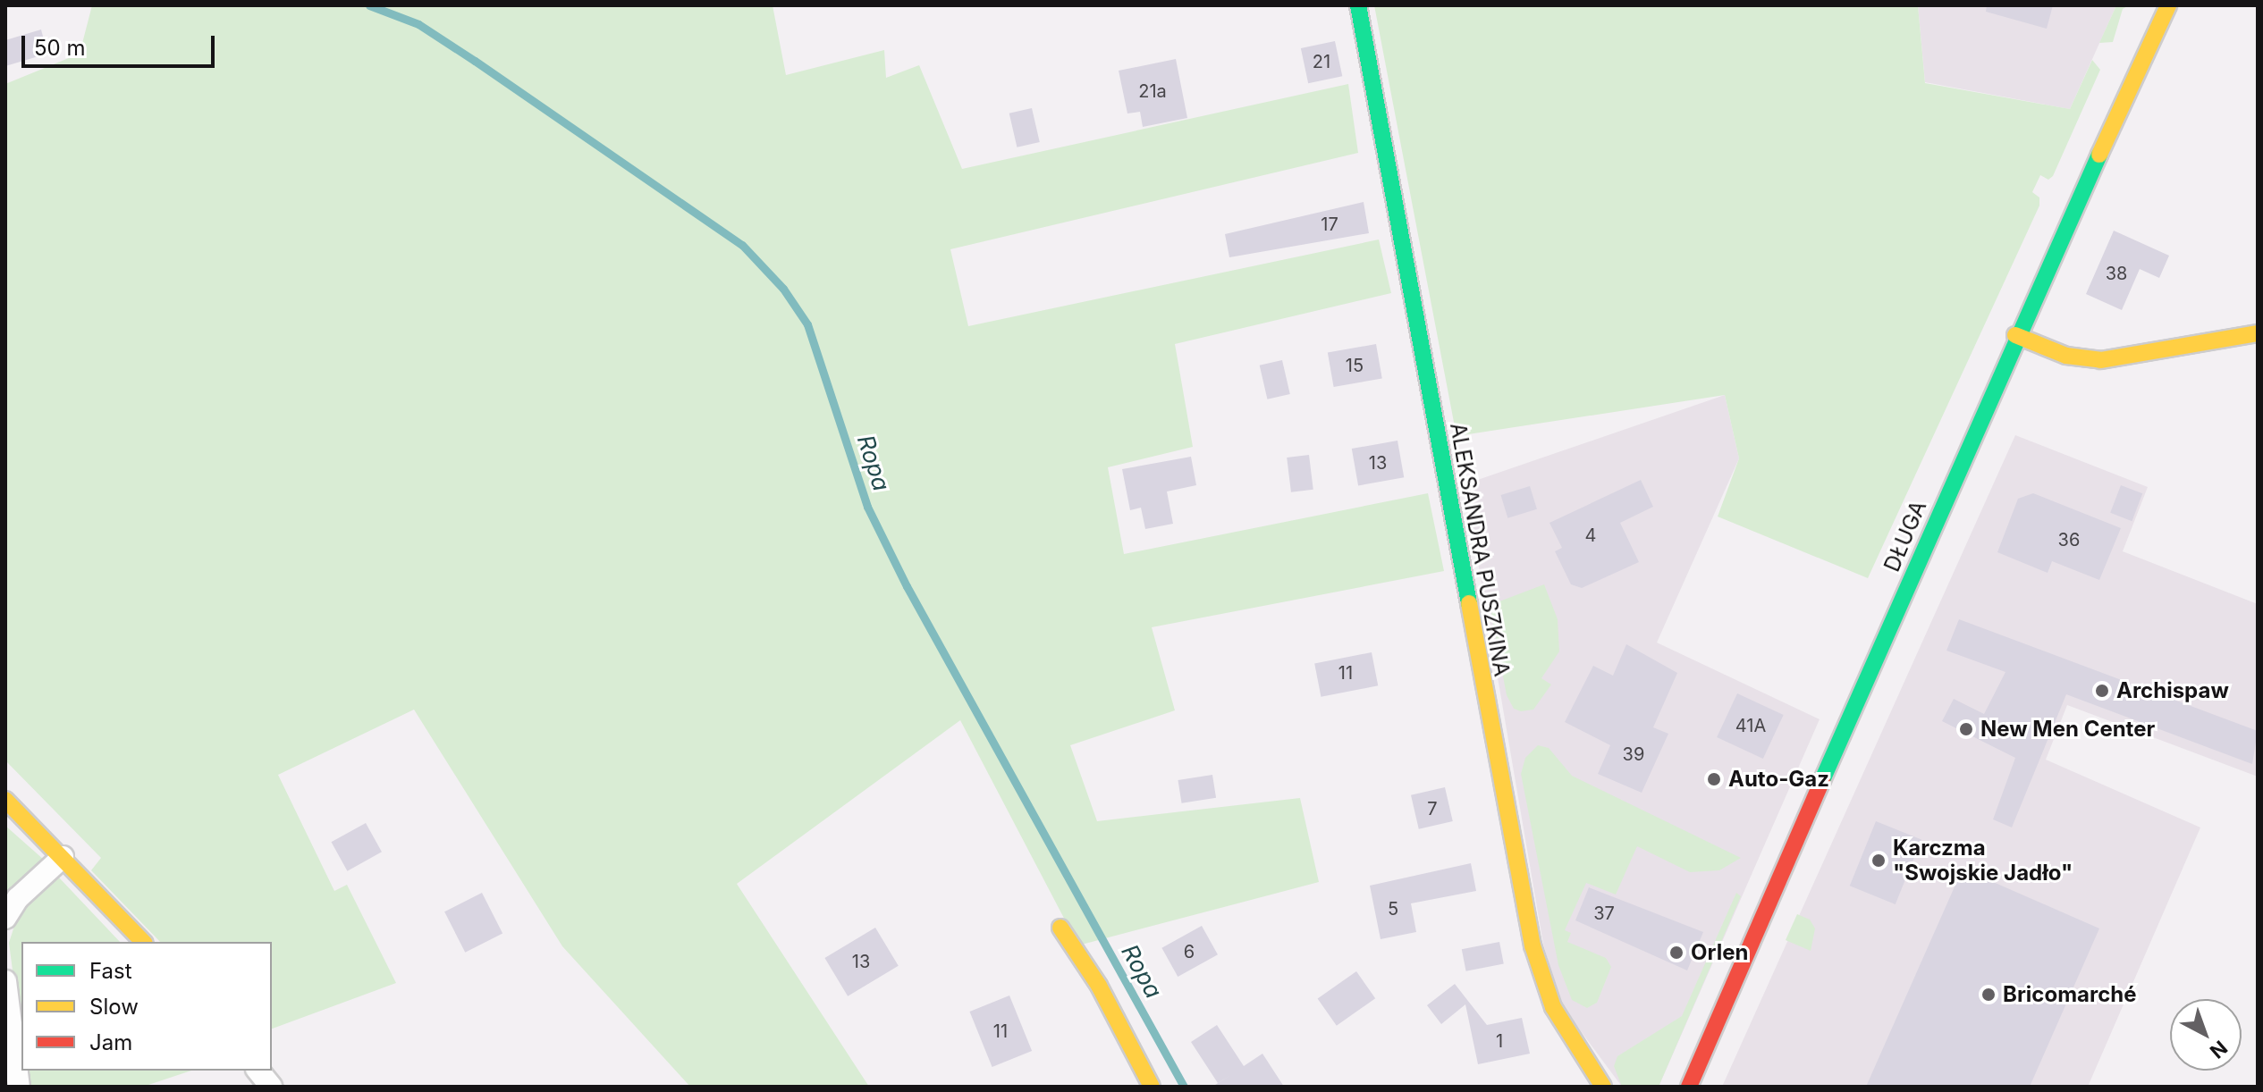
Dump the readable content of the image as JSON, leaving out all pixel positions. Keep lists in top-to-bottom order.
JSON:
{
  "streets": {
    "street": ["DŁUGA", "ALEKSANDRA PUSZKINA"]
  },
  "water": ["Ropa"],
  "places": [
    "Archispaw",
    "New Men Center",
    "Auto-Gaz",
    "Karczma \"Swojskie Jadło\"",
    "Orlen",
    "Bricomarché"
  ],
  "house_numbers": [
    "21",
    "21a",
    "17",
    "38",
    "15",
    "13",
    "4",
    "36",
    "11",
    "41A",
    "39",
    "7",
    "5",
    "37",
    "6",
    "13",
    "11",
    "1"
  ],
  "legend": ["Fast", "Slow", "Jam"],
  "scale_bar": "50 m",
  "north": "bottom right"
}
